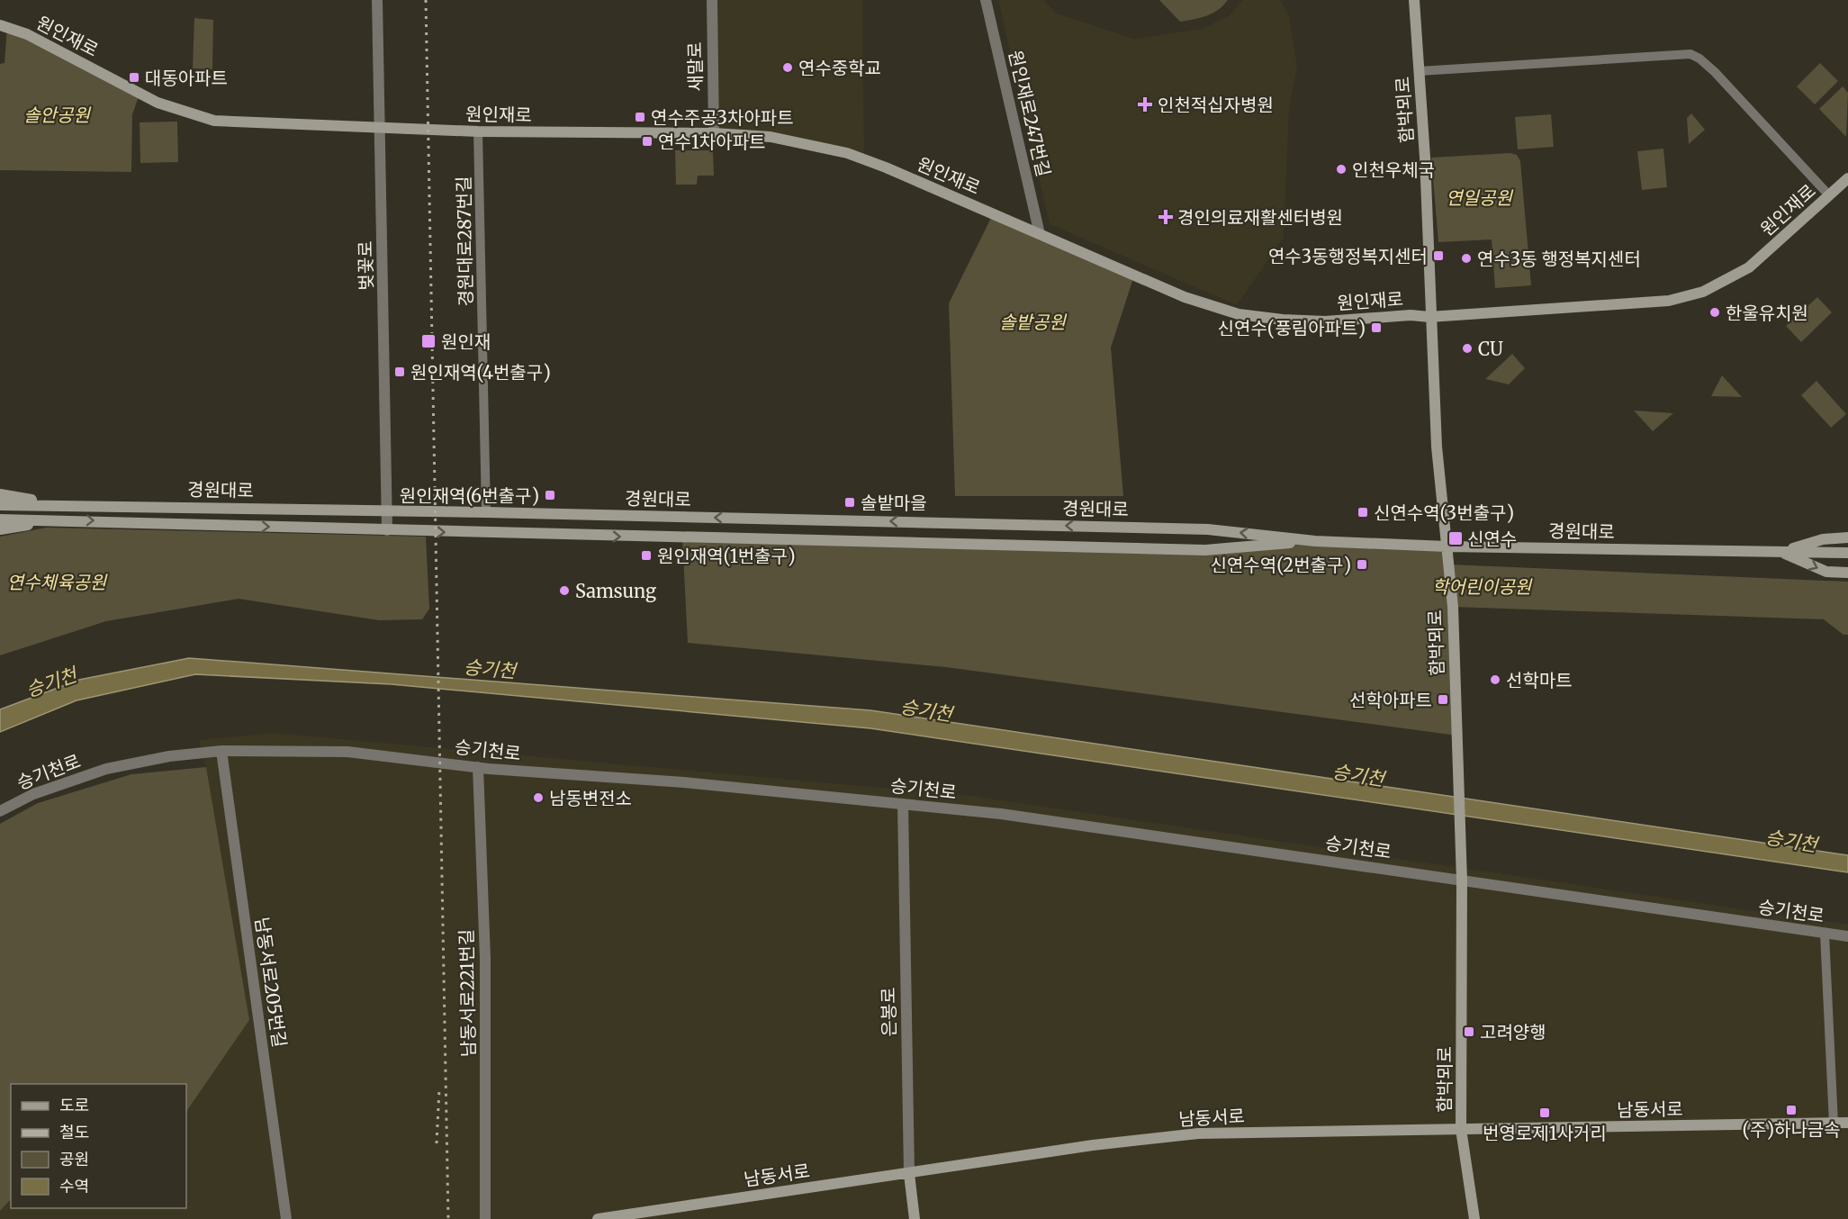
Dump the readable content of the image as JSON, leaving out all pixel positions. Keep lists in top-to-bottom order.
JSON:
{
  "streets": {
    "main road": [
      "원인재로",
      "함박뫼로",
      "경원대로",
      "은봉로",
      "남동서로"
    ],
    "street": [
      "새말로",
      "원인재로247번길",
      "경원대로287번길",
      "벚꽃로",
      "승기천로",
      "남동서로205번길",
      "남동서로221번길"
    ]
  },
  "crossings": [
    ["원인재로", "새말로"],
    ["원인재로", "함박뫼로"],
    ["원인재로", "원인재로247번길"],
    ["원인재로", "경원대로287번길"],
    ["원인재로", "벚꽃로"],
    ["함박뫼로", "경원대로"],
    ["함박뫼로", "승기천로"],
    ["함박뫼로", "남동서로"],
    ["경원대로287번길", "경원대로"],
    ["벚꽃로", "경원대로"],
    ["승기천로", "남동서로205번길"],
    ["승기천로", "남동서로221번길"],
    ["승기천로", "은봉로"],
    ["은봉로", "남동서로"]
  ],
  "water": ["승기천"],
  "parks": [
    "솔안공원",
    "연일공원",
    "솔밭공원",
    "연수체육공원",
    "학어린이공원"
  ],
  "places": {
    "other": [
      "연수중학교",
      "인천우체국",
      "연수3동 행정복지센터",
      "한울유치원",
      "CU",
      "Samsung",
      "선학마트",
      "남동변전소"
    ],
    "transit": [
      "대동아파트",
      "연수주공3차아파트",
      "연수1차아파트",
      "연수3동행정복지센터",
      "신연수(풍림아파트)",
      "원인재",
      "원인재역(4번출구)",
      "원인재역(6번출구)",
      "솔밭마을",
      "신연수역(3번출구)",
      "신연수",
      "원인재역(1번출구)",
      "신연수역(2번출구)",
      "선학아파트",
      "고려양행",
      "(주)하나금속",
      "번영로제1사거리"
    ],
    "health": ["인천적십자병원", "경인의료재활센터병원"]
  },
  "legend": [
    "도로",
    "철도",
    "공원",
    "수역"
  ]
}
